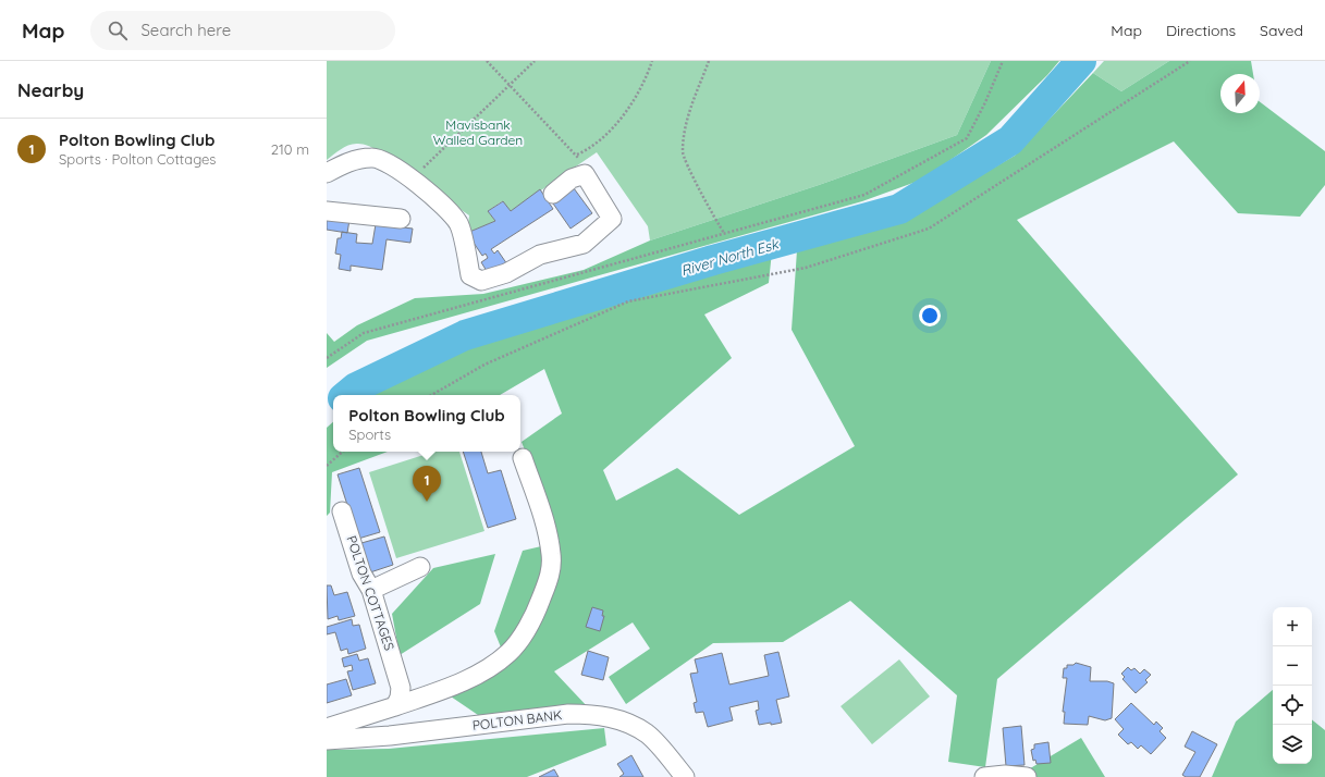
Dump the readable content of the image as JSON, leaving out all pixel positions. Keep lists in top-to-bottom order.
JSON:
{
  "streets": {
    "street": ["POLTON COTTAGES", "POLTON BANK"]
  },
  "water": ["River North Esk"],
  "parks": ["Mavisbank Walled Garden"],
  "north": "top",
  "page": {
    "header": "Map",
    "search": "Search here",
    "nav": ["Map", "Directions", "Saved"],
    "heading": "Nearby",
    "list": [
      {
        "mark": "1",
        "name": "Polton Bowling Club",
        "note": "Sports · Polton Cottages",
        "value": "210 m"
      }
    ],
    "popup": ["Polton Bowling Club", "Sports"],
    "pins": "1",
    "map_buttons": ["+", "−"]
  }
}
